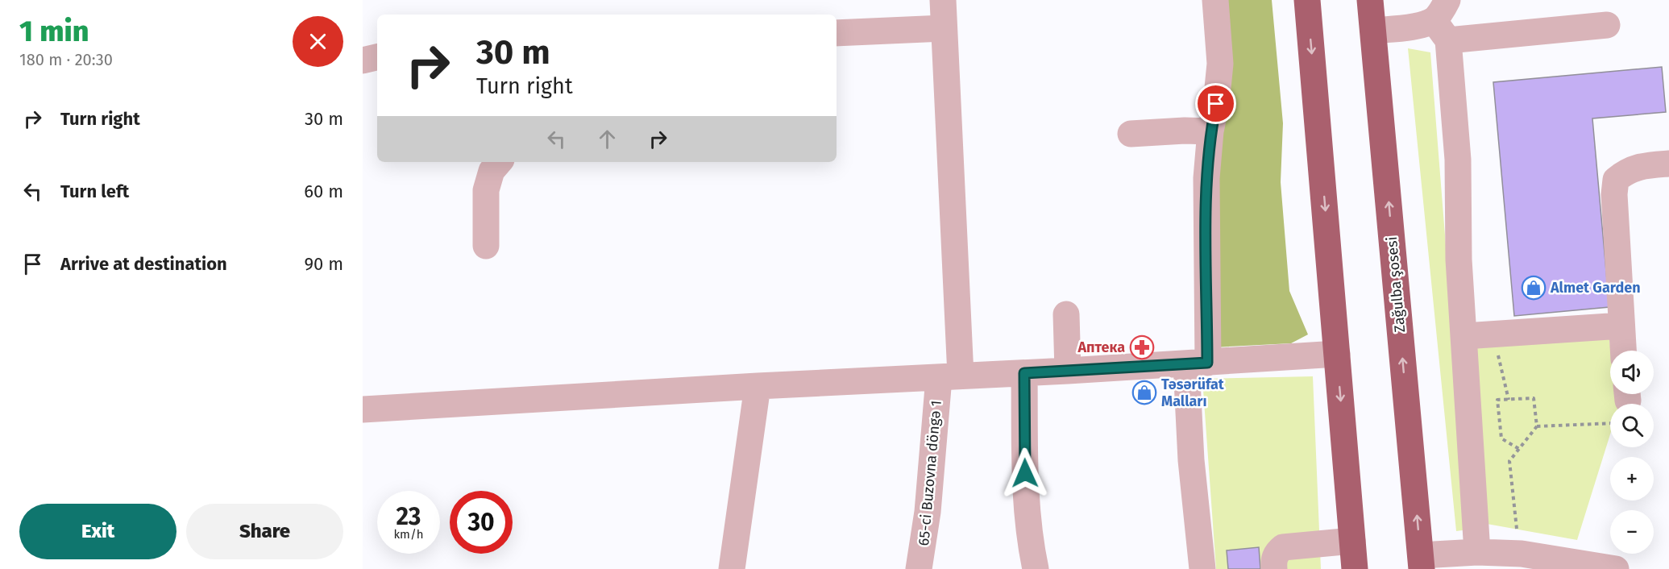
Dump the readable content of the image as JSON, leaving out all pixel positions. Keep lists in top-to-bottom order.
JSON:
{
  "streets": {
    "highway": ["Zağulba şosesi"],
    "street": ["65-ci Buzovna döngə 1"]
  },
  "places": {
    "shop": ["Almet Garden", "Təsərüfat Malları"],
    "pharmacy": ["Аптека"]
  },
  "page": {
    "heading": ["1 min", "180 m · 20:30"],
    "turn": ["30 m", "Turn right"],
    "list": [
      {
        "name": "Turn right",
        "value": "30 m"
      },
      {
        "name": "Turn left",
        "value": "60 m"
      },
      {
        "name": "Arrive at destination",
        "value": "90 m"
      }
    ],
    "map_buttons": ["+", "−"],
    "speed": "23 km/h",
    "limit": "30",
    "buttons": ["Exit", "Share"]
  }
}
